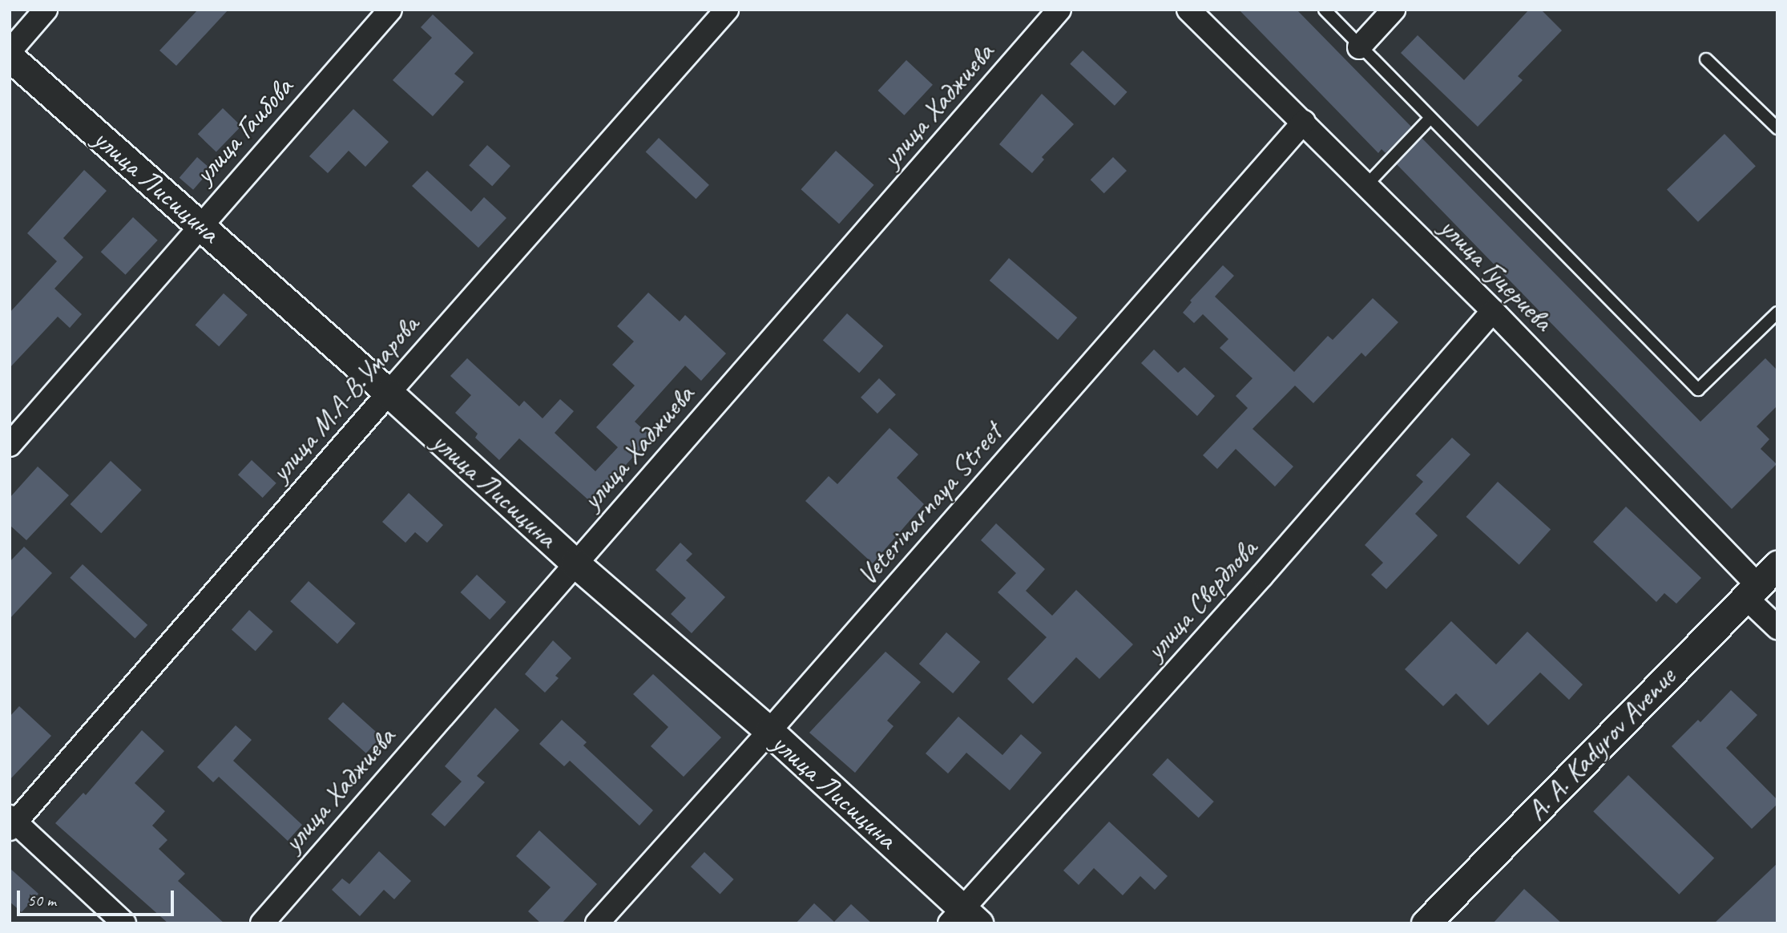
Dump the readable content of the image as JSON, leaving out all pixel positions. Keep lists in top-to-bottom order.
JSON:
{
  "streets": {
    "street": [
      "улица Хаджиева",
      "улица Гаибова",
      "улица Лисицина",
      "улица Гуцериева",
      "улица М.А-В.Умарова",
      "Veterinarnaya Street",
      "улица Свердлова",
      "A. A. Kadyrov Avenue"
    ]
  },
  "crossings": [
    ["улица Хаджиева", "улица Лисицина"],
    ["улица Гаибова", "улица Лисицина"],
    ["улица Лисицина", "улица М.А-В.Умарова"],
    ["улица Лисицина", "Veterinarnaya Street"],
    ["улица Лисицина", "улица Свердлова"],
    ["улица Гуцериева", "Veterinarnaya Street"],
    ["улица Гуцериева", "улица Свердлова"],
    ["улица Гуцериева", "A. A. Kadyrov Avenue"]
  ],
  "scale_bar": "50 m"
}
